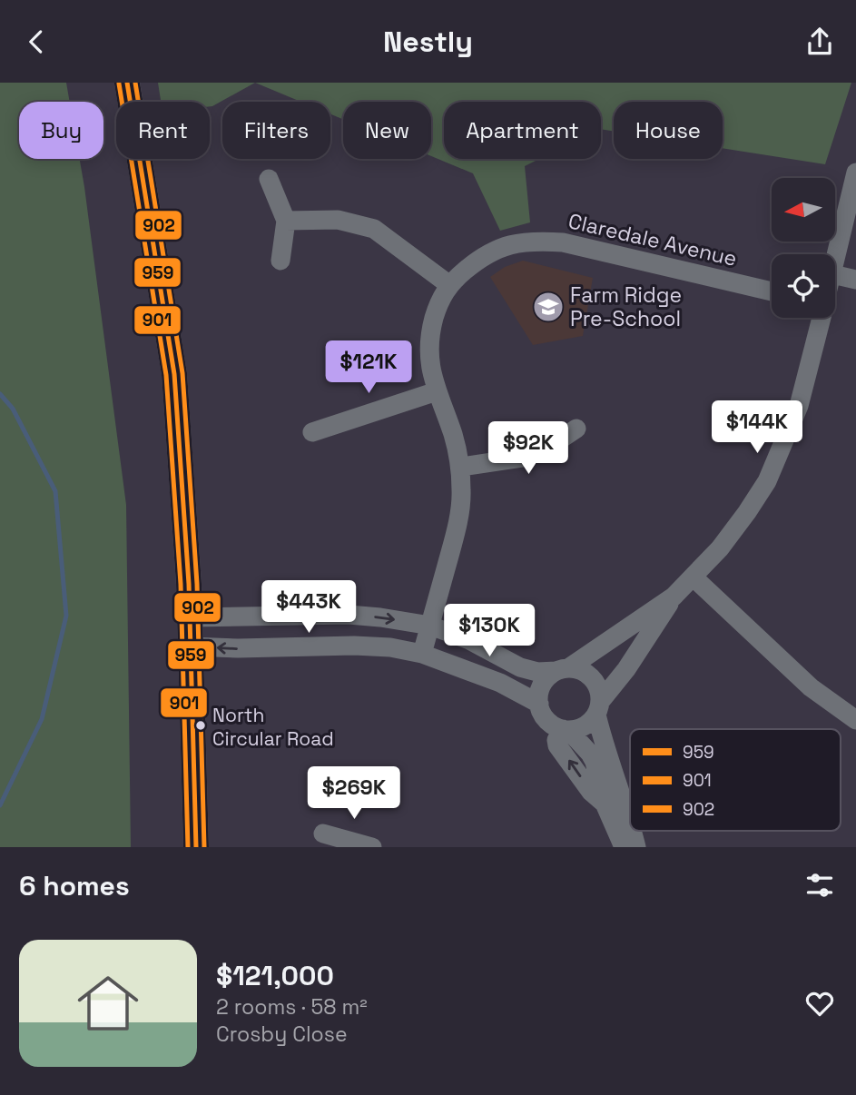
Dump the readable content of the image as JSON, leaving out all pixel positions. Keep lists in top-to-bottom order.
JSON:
{
  "streets": {
    "street": ["Claredale Avenue"]
  },
  "places": {
    "school or university": ["Farm Ridge Pre-School"],
    "other": ["North Circular Road"]
  },
  "lines": ["transit line 959", "transit line 902", "transit line 901"],
  "legend": ["959", "901", "902"],
  "north": "left",
  "page": {
    "header": "Nestly",
    "chip": [
      "Buy",
      "Rent",
      "Filters",
      "New",
      "Apartment",
      "House"
    ],
    "price": [
      "$121K",
      "$144K",
      "$92K",
      "$443K",
      "$130K",
      "$269K"
    ],
    "heading": "6 homes",
    "list": [
      {
        "name": "$121,000",
        "note": "2 rooms · 58 m² · Crosby Close"
      }
    ]
  }
}
